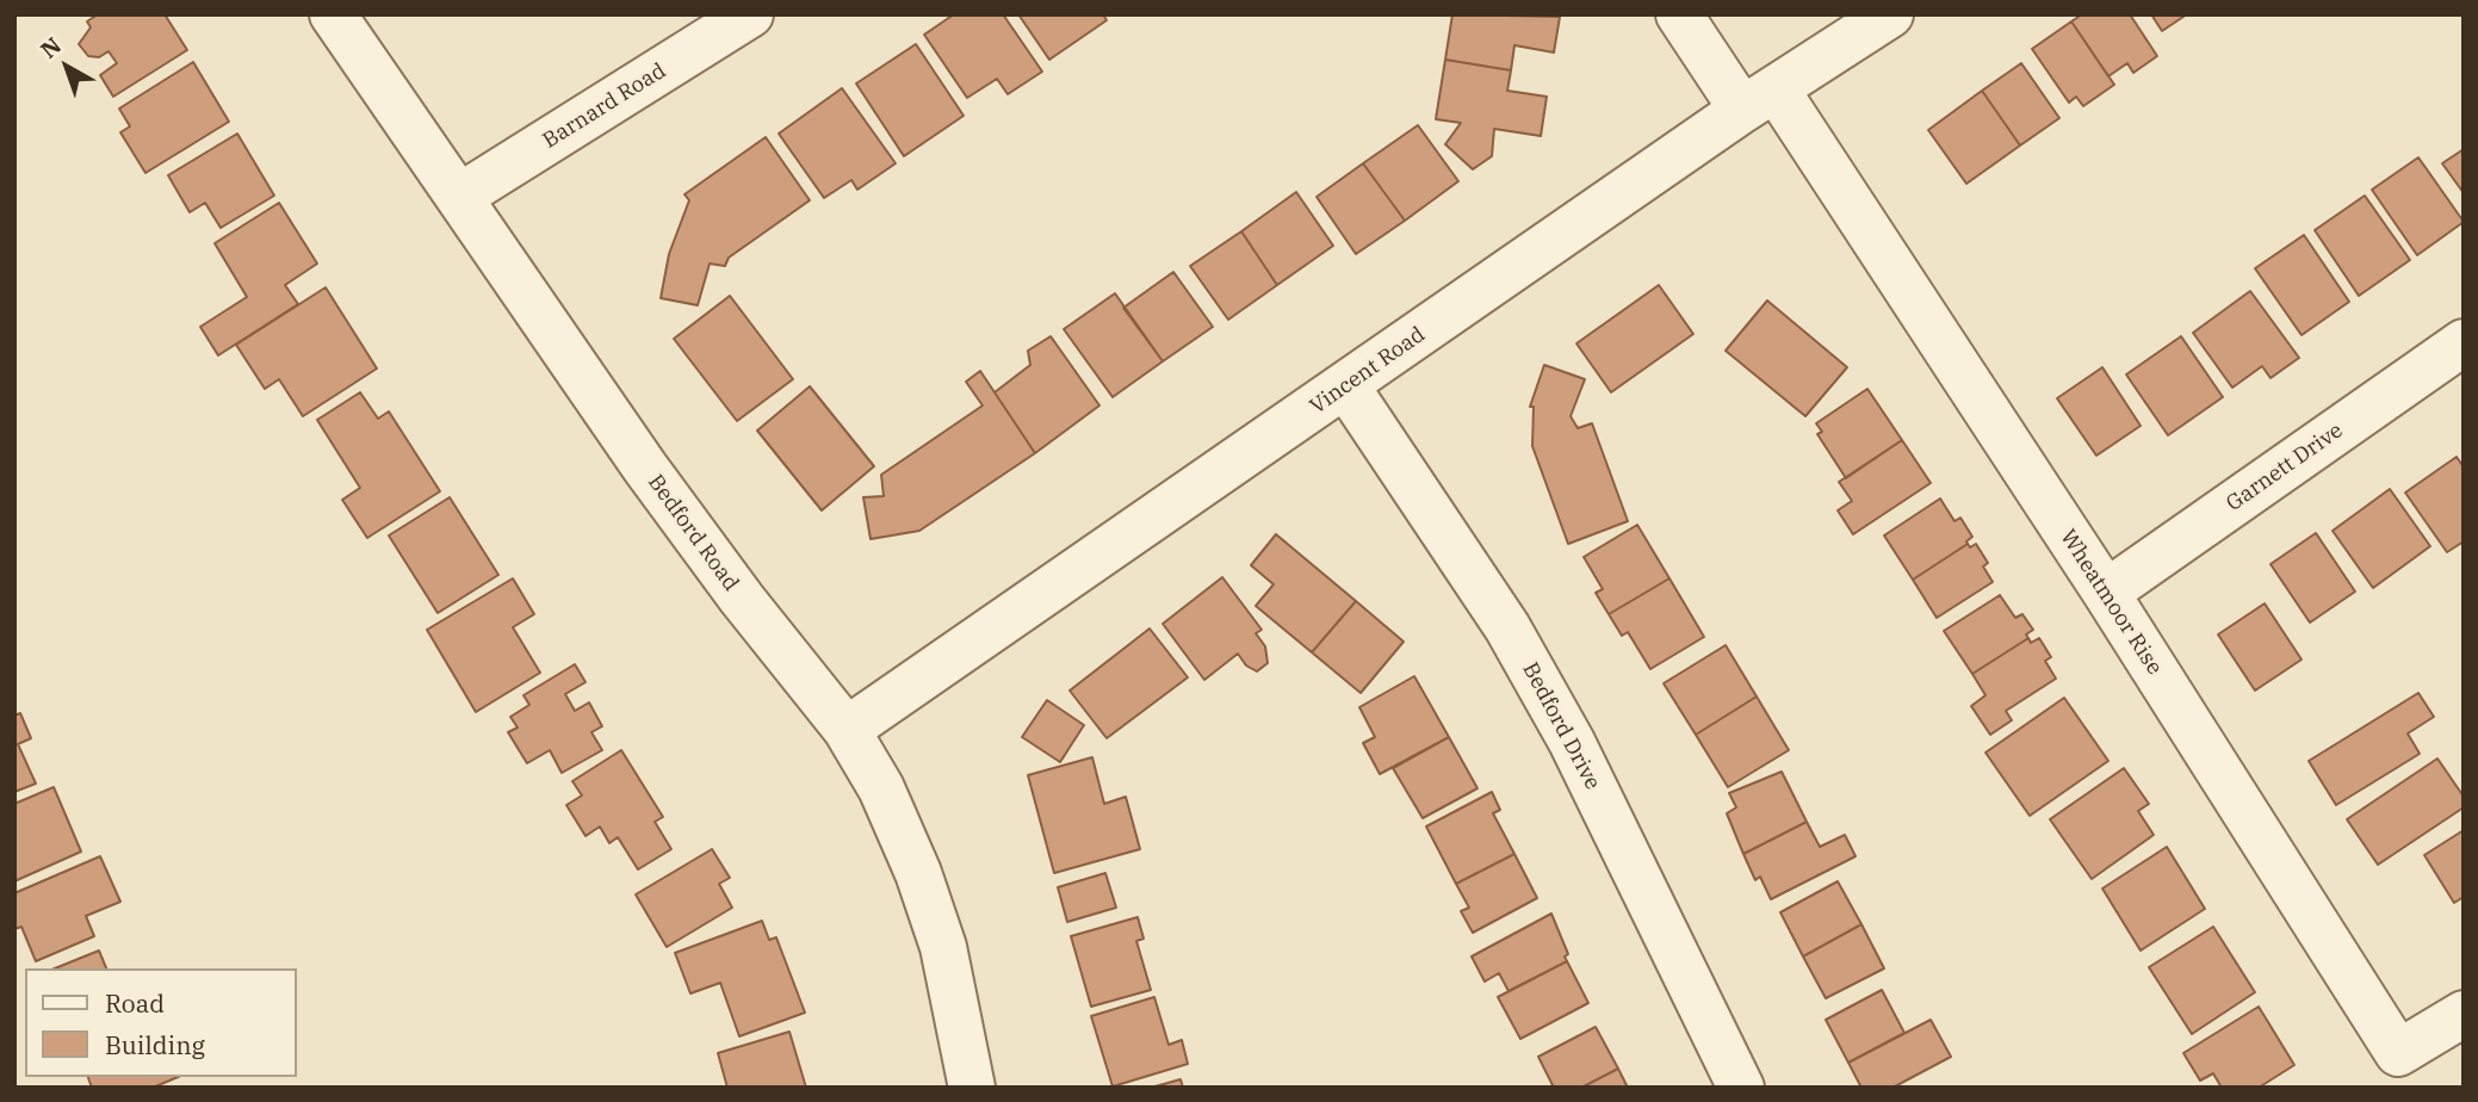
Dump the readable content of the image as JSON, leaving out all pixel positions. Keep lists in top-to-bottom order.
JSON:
{
  "streets": {
    "street": [
      "Barnard Road",
      "Vincent Road",
      "Garnett Drive",
      "Bedford Road",
      "Wheatmoor Rise",
      "Bedford Drive"
    ]
  },
  "crossings": [
    ["Barnard Road", "Bedford Road"],
    ["Vincent Road", "Bedford Road"],
    ["Vincent Road", "Wheatmoor Rise"],
    ["Vincent Road", "Bedford Drive"],
    ["Garnett Drive", "Wheatmoor Rise"]
  ],
  "legend": ["Road", "Building"],
  "north": "top left"
}
